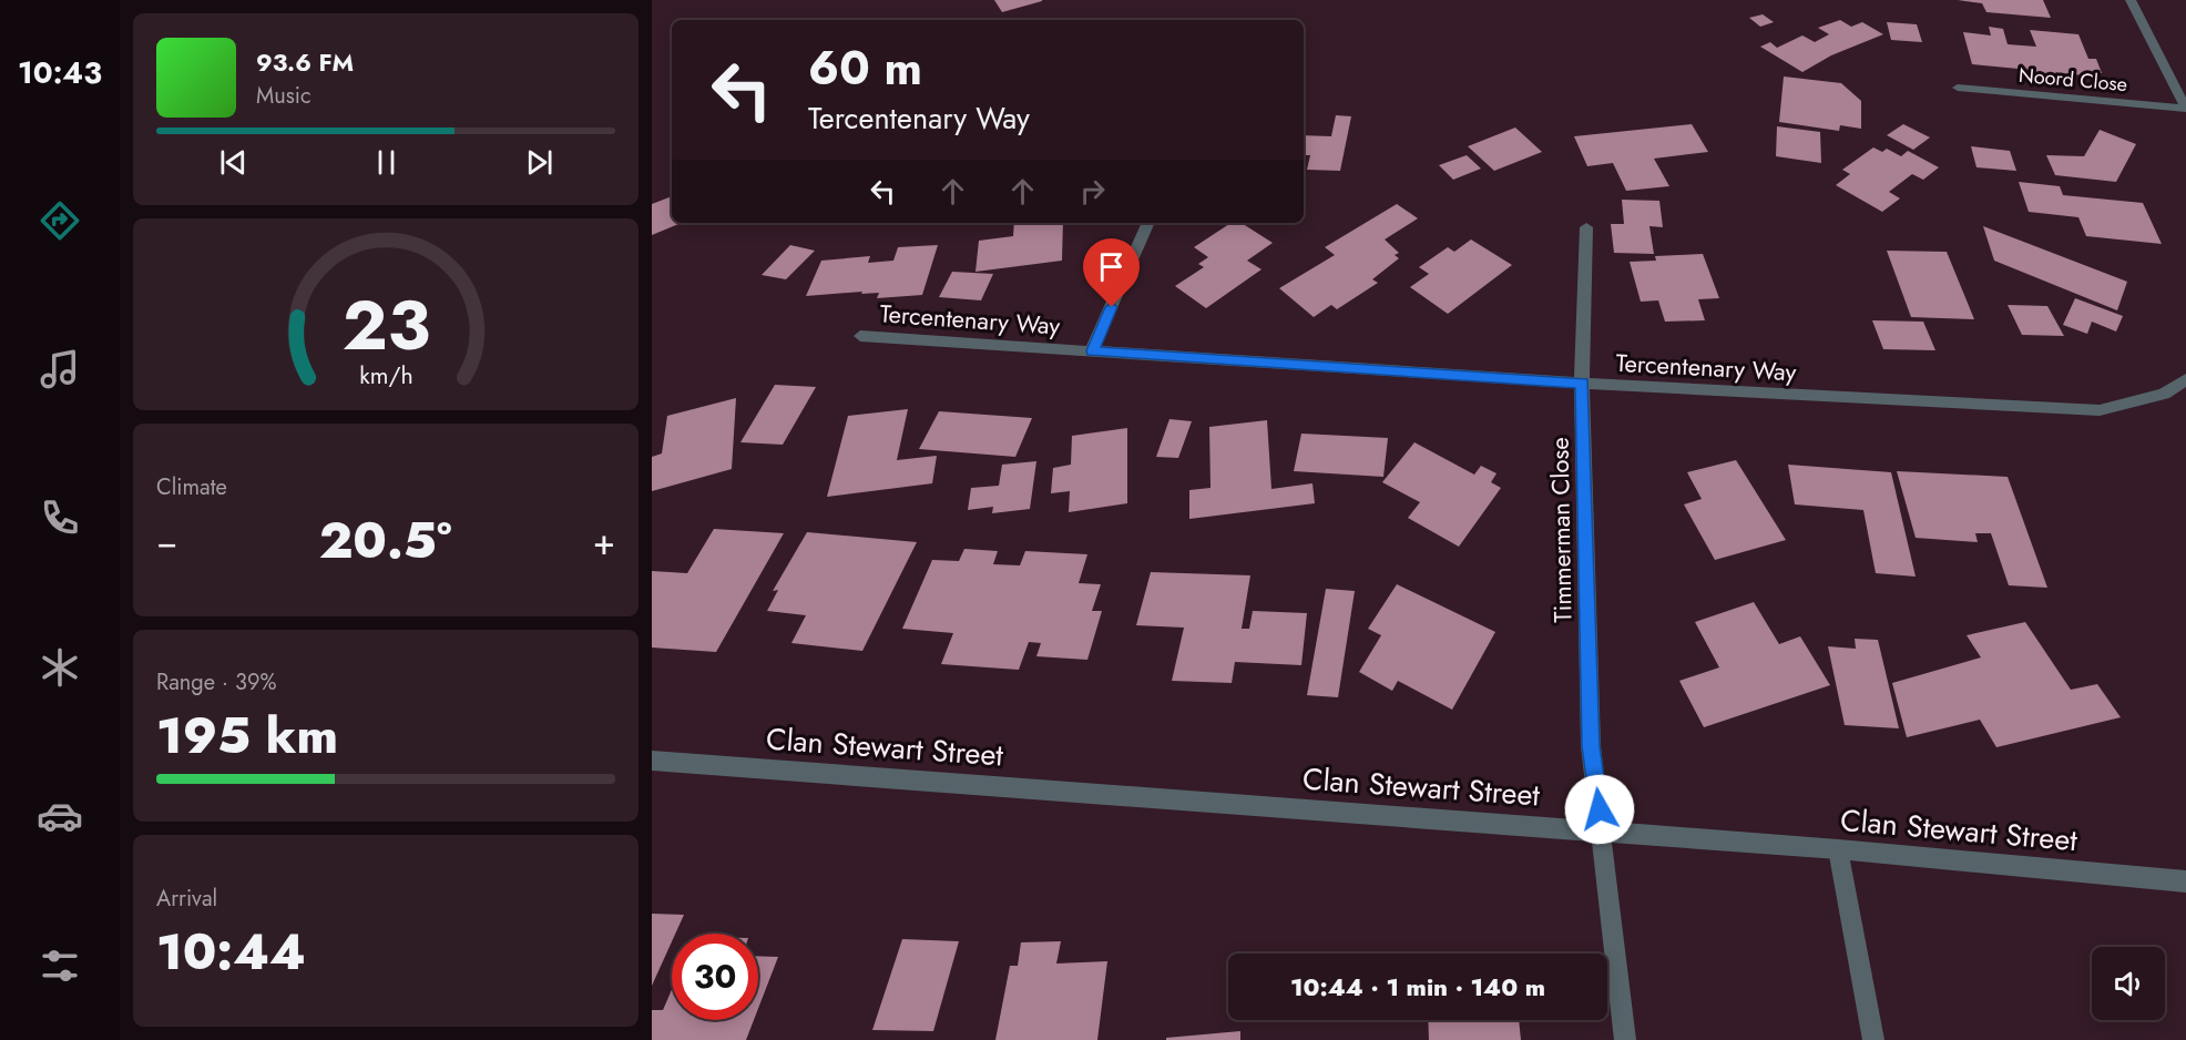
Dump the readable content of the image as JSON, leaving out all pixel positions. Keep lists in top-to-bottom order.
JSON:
{
  "streets": {
    "street": [
      "Noord Close",
      "Tercentenary Way",
      "Timmerman Close",
      "Clan Stewart Street"
    ]
  },
  "crossings": [
    ["Tercentenary Way", "Timmerman Close"],
    ["Timmerman Close", "Clan Stewart Street"]
  ],
  "page": {
    "tabs": "10:43",
    "turn": ["60 m", "Tercentenary Way"],
    "song": ["93.6 FM", "Music"],
    "tile": [
      "Climate",
      ["Range · 39%", "195 km"],
      ["Arrival", "10:44"]
    ],
    "heat": ["−", "20.5°", "+"],
    "limit": "30",
    "trip": "10:44 · 1 min · 140 m",
    "gauge": ["23", "km/h"]
  }
}
